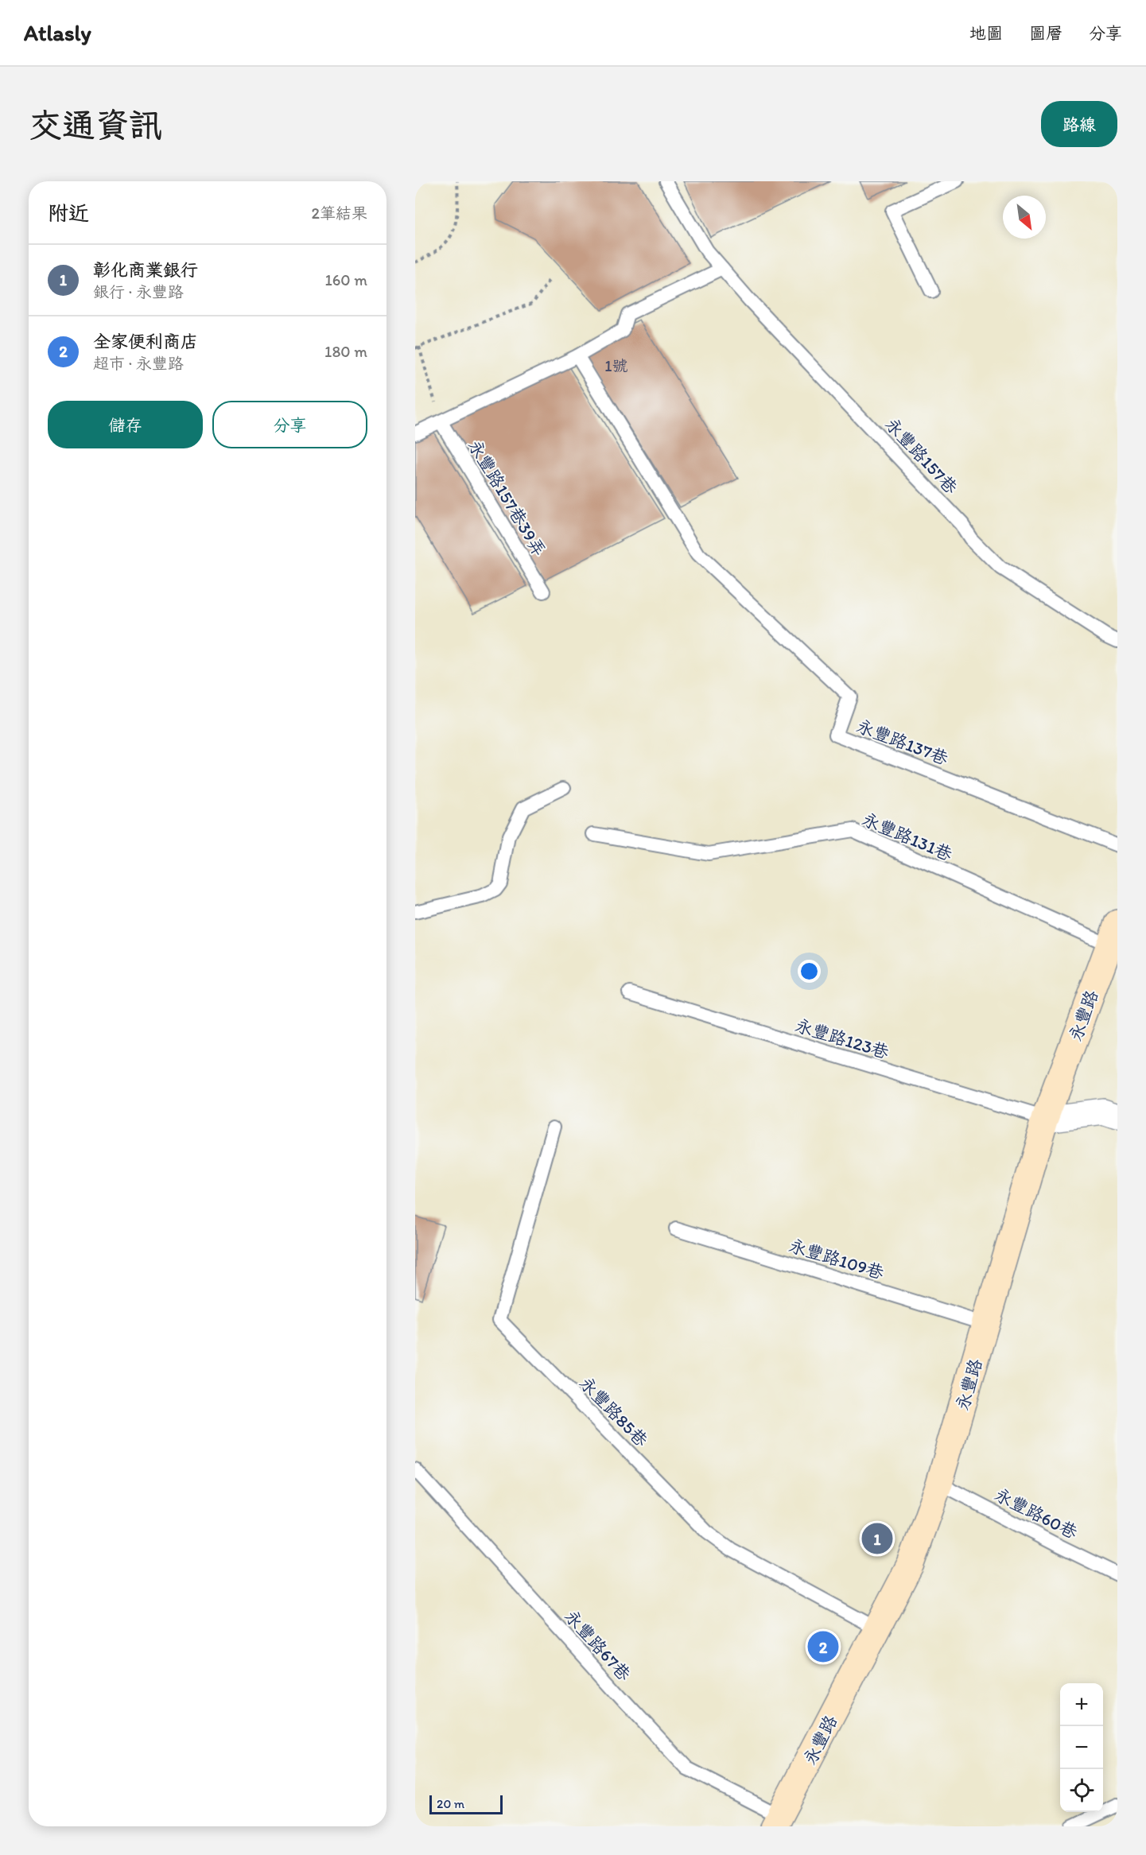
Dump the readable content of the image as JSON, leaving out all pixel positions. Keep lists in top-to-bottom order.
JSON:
{
  "streets": {
    "street": ["永豐路"],
    "lane": [
      "永豐路157巷",
      "永豐路157巷39弄",
      "永豐路137巷",
      "永豐路131巷",
      "永豐路123巷",
      "永豐路109巷",
      "永豐路85巷",
      "永豐路60巷",
      "永豐路67巷"
    ]
  },
  "crossings": [
    ["永豐路131巷", "永豐路"],
    ["永豐路", "永豐路123巷"],
    ["永豐路", "永豐路109巷"],
    ["永豐路", "永豐路85巷"],
    ["永豐路", "永豐路60巷"],
    ["永豐路", "永豐路67巷"]
  ],
  "house_numbers": ["1號"],
  "scale_bar": "20 m",
  "north": "bottom right",
  "page": {
    "header": "Atlasly",
    "nav": ["地圖", "圖層", "分享"],
    "buttons": [
      "路線",
      ["儲存", "分享"]
    ],
    "title": "交通資訊",
    "heading": ["附近", "2筆結果"],
    "list": [
      {
        "mark": "1",
        "name": "彰化商業銀行",
        "note": "銀行 · 永豐路",
        "value": "160 m"
      },
      {
        "mark": "2",
        "name": "全家便利商店",
        "note": "超市 · 永豐路",
        "value": "180 m"
      }
    ],
    "pins": ["1", "2"],
    "map_buttons": ["+", "−"],
    "scale": "20 m"
  }
}
